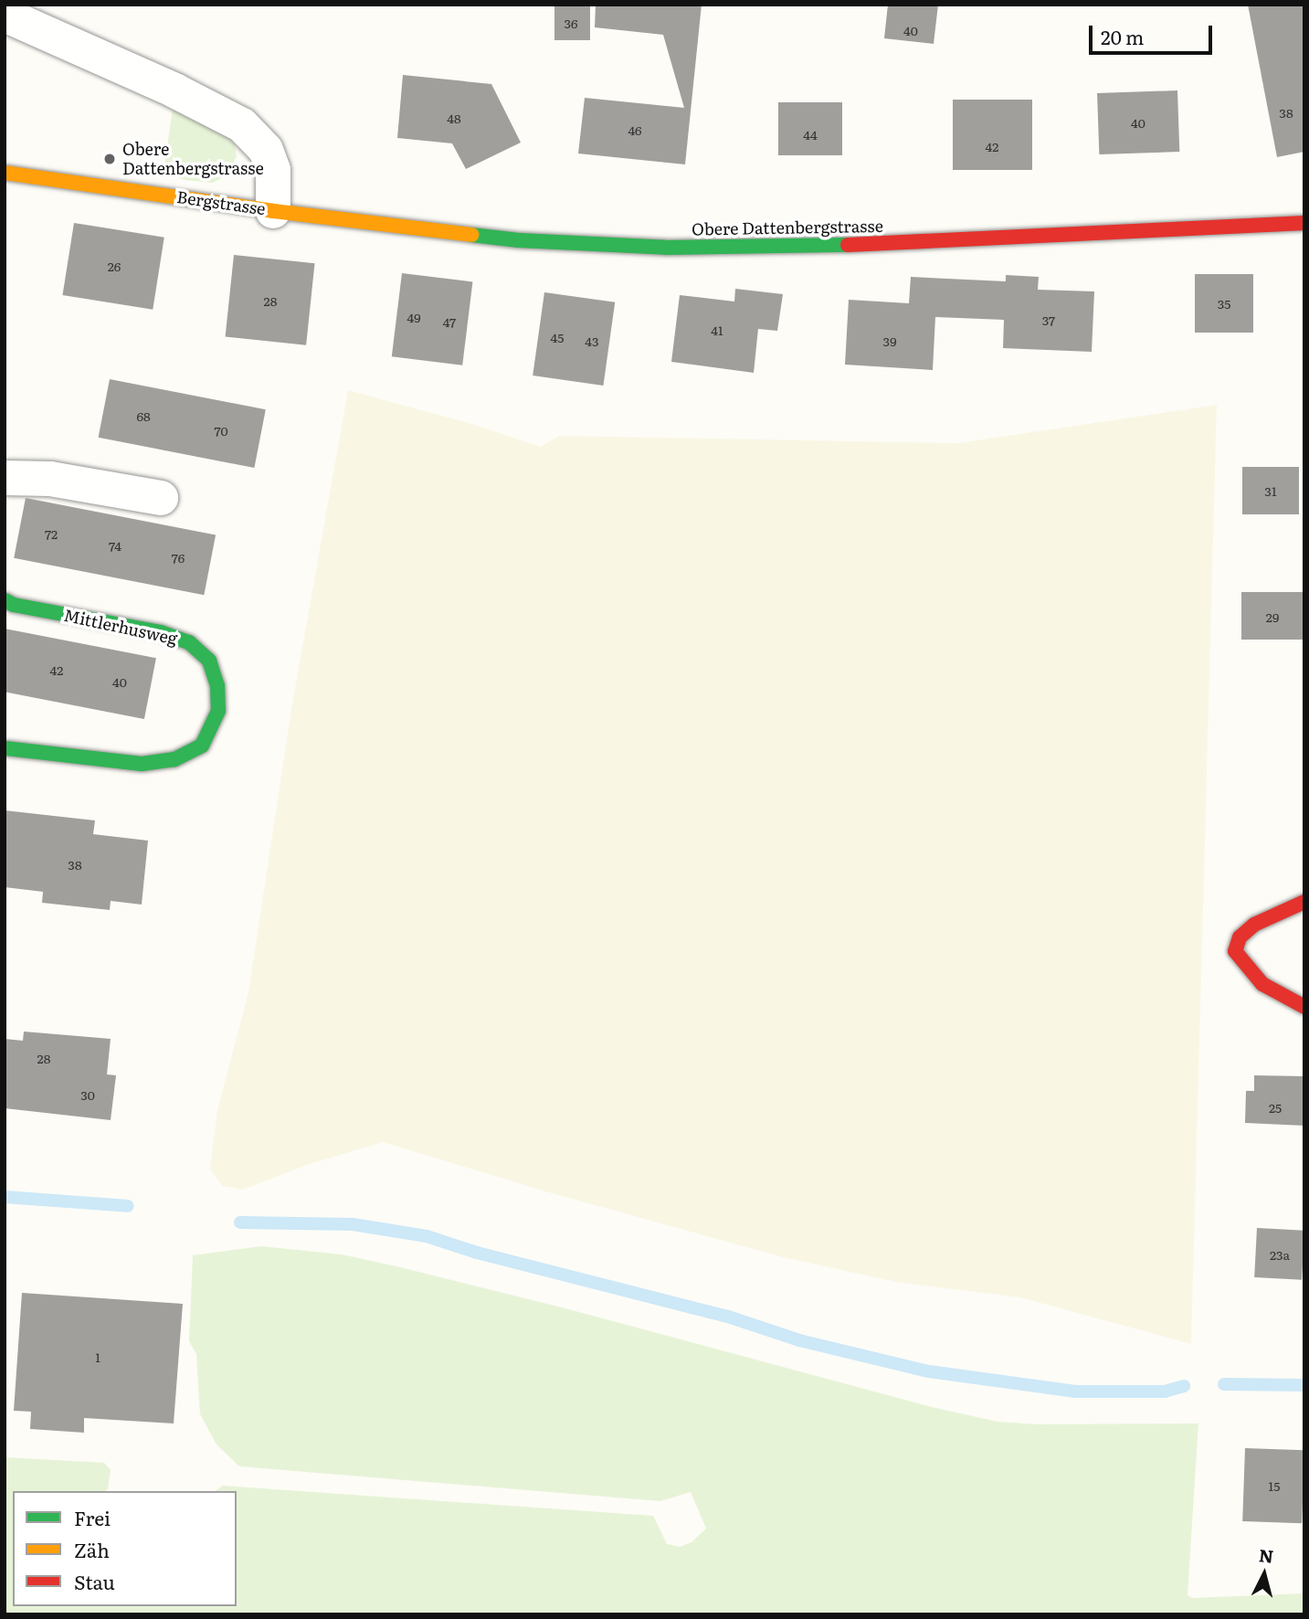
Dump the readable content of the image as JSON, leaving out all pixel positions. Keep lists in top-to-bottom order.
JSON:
{
  "streets": {
    "street": ["Bergstrasse", "Obere Dattenbergstrasse", "Mittlerhusweg"]
  },
  "crossings": [
    ["Bergstrasse", "Obere Dattenbergstrasse"]
  ],
  "places": ["Obere Dattenbergstrasse"],
  "house_numbers": [
    "36",
    "40",
    "38",
    "48",
    "40",
    "46",
    "44",
    "42",
    "26",
    "28",
    "35",
    "49",
    "37",
    "47",
    "41",
    "45",
    "43",
    "39",
    "68",
    "70",
    "31",
    "72",
    "74",
    "76",
    "29",
    "42",
    "40",
    "38",
    "28",
    "30",
    "25",
    "23a",
    "1",
    "15"
  ],
  "legend": ["Frei", "Zäh", "Stau"],
  "scale_bar": "20 m",
  "north": "top"
}
